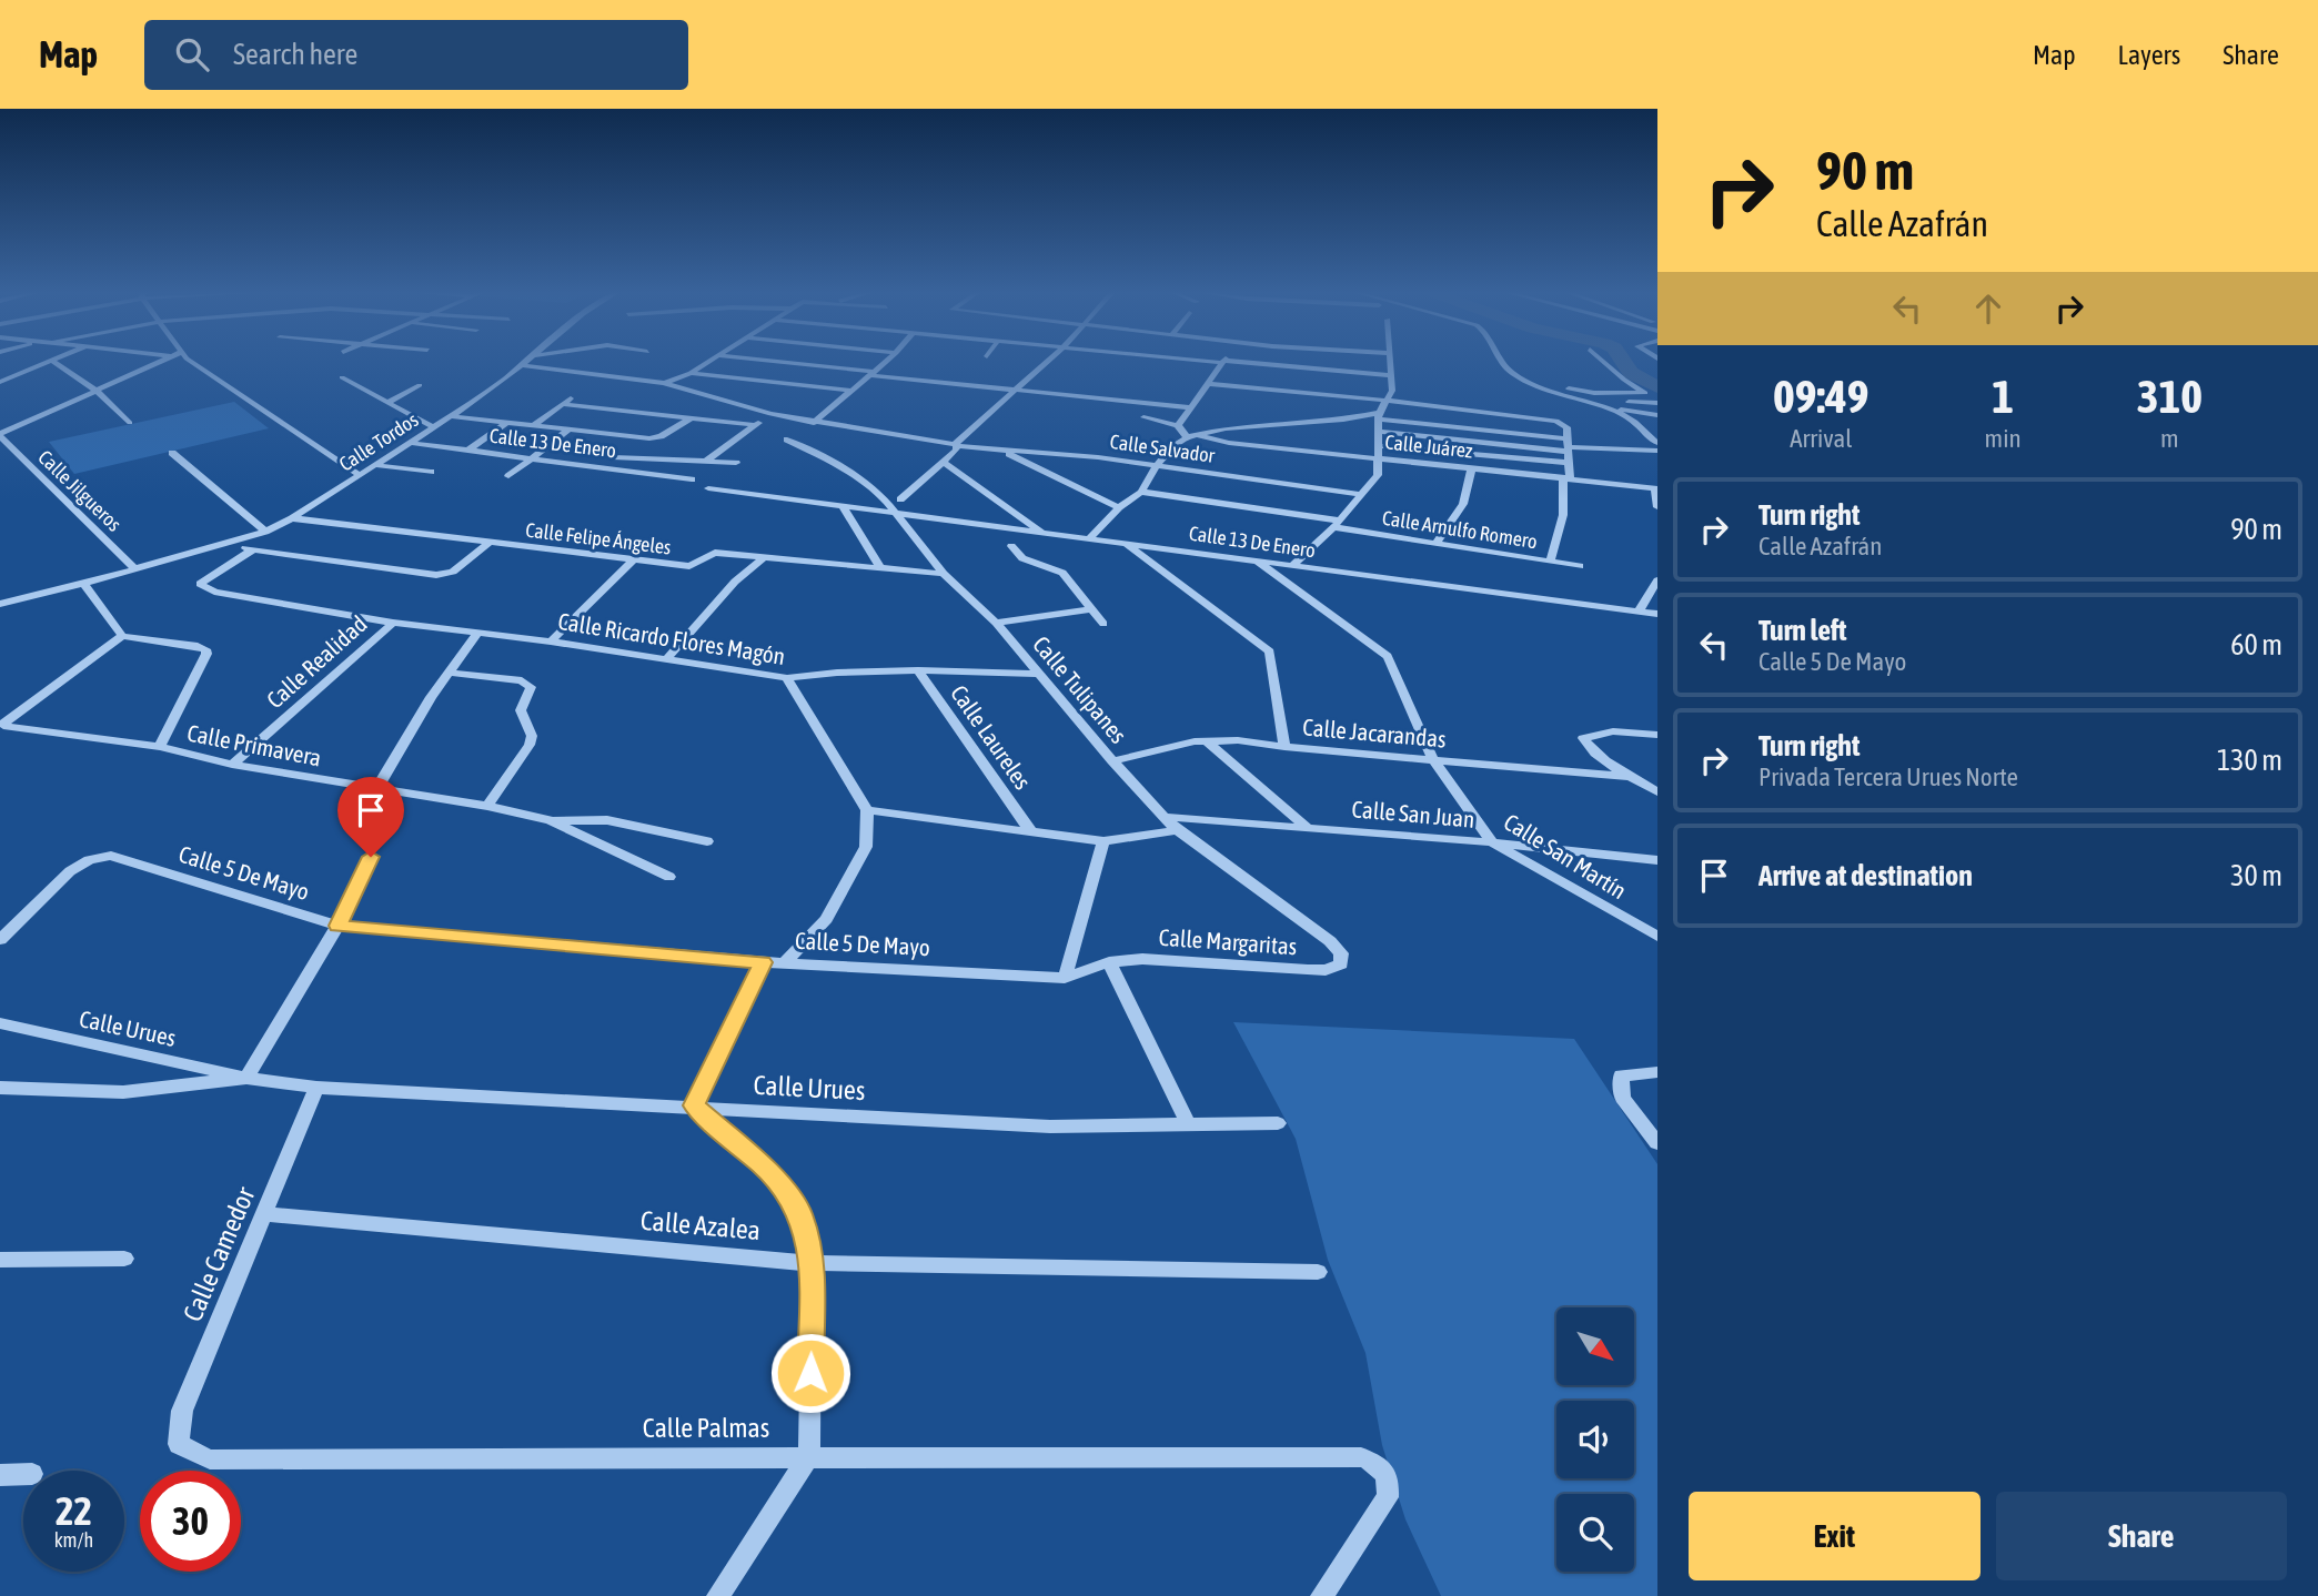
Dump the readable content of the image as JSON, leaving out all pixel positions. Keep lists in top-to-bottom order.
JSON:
{
  "streets": {
    "street": [
      "Calle Tordos",
      "Calle 13 De Enero",
      "Calle Juárez",
      "Calle Salvador",
      "Calle Jilgueros",
      "Calle Arnulfo Romero",
      "Calle Felipe Ángeles",
      "Calle Ricardo Flores Magón",
      "Calle Realidad",
      "Calle Tulipanes",
      "Calle Jacarandas",
      "Calle Laureles",
      "Calle Primavera",
      "Calle San Juan",
      "Calle San Martín",
      "Calle 5 De Mayo",
      "Calle Margaritas",
      "Calle Urues",
      "Calle Azalea",
      "Calle Camedor",
      "Calle Palmas"
    ]
  },
  "crossings": [
    ["Calle Tordos", "Calle 13 De Enero"],
    ["Calle Tordos", "Calle Salvador"],
    ["Calle Tordos", "Calle Jilgueros"],
    ["Calle Tordos", "Calle Felipe Ángeles"],
    ["Calle Tordos", "Calle Ricardo Flores Magón"],
    ["Calle 13 De Enero", "Calle Tulipanes"],
    ["Calle 13 De Enero", "Calle San Martín"],
    ["Calle Felipe Ángeles", "Calle Tulipanes"],
    ["Calle Ricardo Flores Magón", "Calle Realidad"],
    ["Calle Ricardo Flores Magón", "Calle Tulipanes"],
    ["Calle Ricardo Flores Magón", "Calle Laureles"],
    ["Calle Realidad", "Calle Primavera"],
    ["Calle Tulipanes", "Calle Jacarandas"],
    ["Calle Tulipanes", "Calle San Juan"],
    ["Calle Tulipanes", "Calle Margaritas"],
    ["Calle Jacarandas", "Calle San Martín"],
    ["Calle San Juan", "Calle San Martín"],
    ["Calle 5 De Mayo", "Calle Margaritas"],
    ["Calle Urues", "Calle Camedor"],
    ["Calle Azalea", "Calle Camedor"],
    ["Calle Camedor", "Calle Palmas"]
  ],
  "north": "bottom right",
  "page": {
    "header": "Map",
    "search": "Search here",
    "nav": ["Map", "Layers", "Share"],
    "turn": ["90 m", "Calle Azafrán"],
    "eta": [
      "09:49",
      "Arrival",
      "1",
      "min",
      "310",
      "m"
    ],
    "list": [
      {
        "name": "Turn right",
        "note": "Calle Azafrán",
        "value": "90 m"
      },
      {
        "name": "Turn left",
        "note": "Calle 5 De Mayo",
        "value": "60 m"
      },
      {
        "name": "Turn right",
        "note": "Privada Tercera Urues Norte",
        "value": "130 m"
      },
      {
        "name": "Arrive at destination",
        "value": "30 m"
      }
    ],
    "speed": "22 km/h",
    "limit": "30",
    "buttons": ["Exit", "Share"]
  }
}
